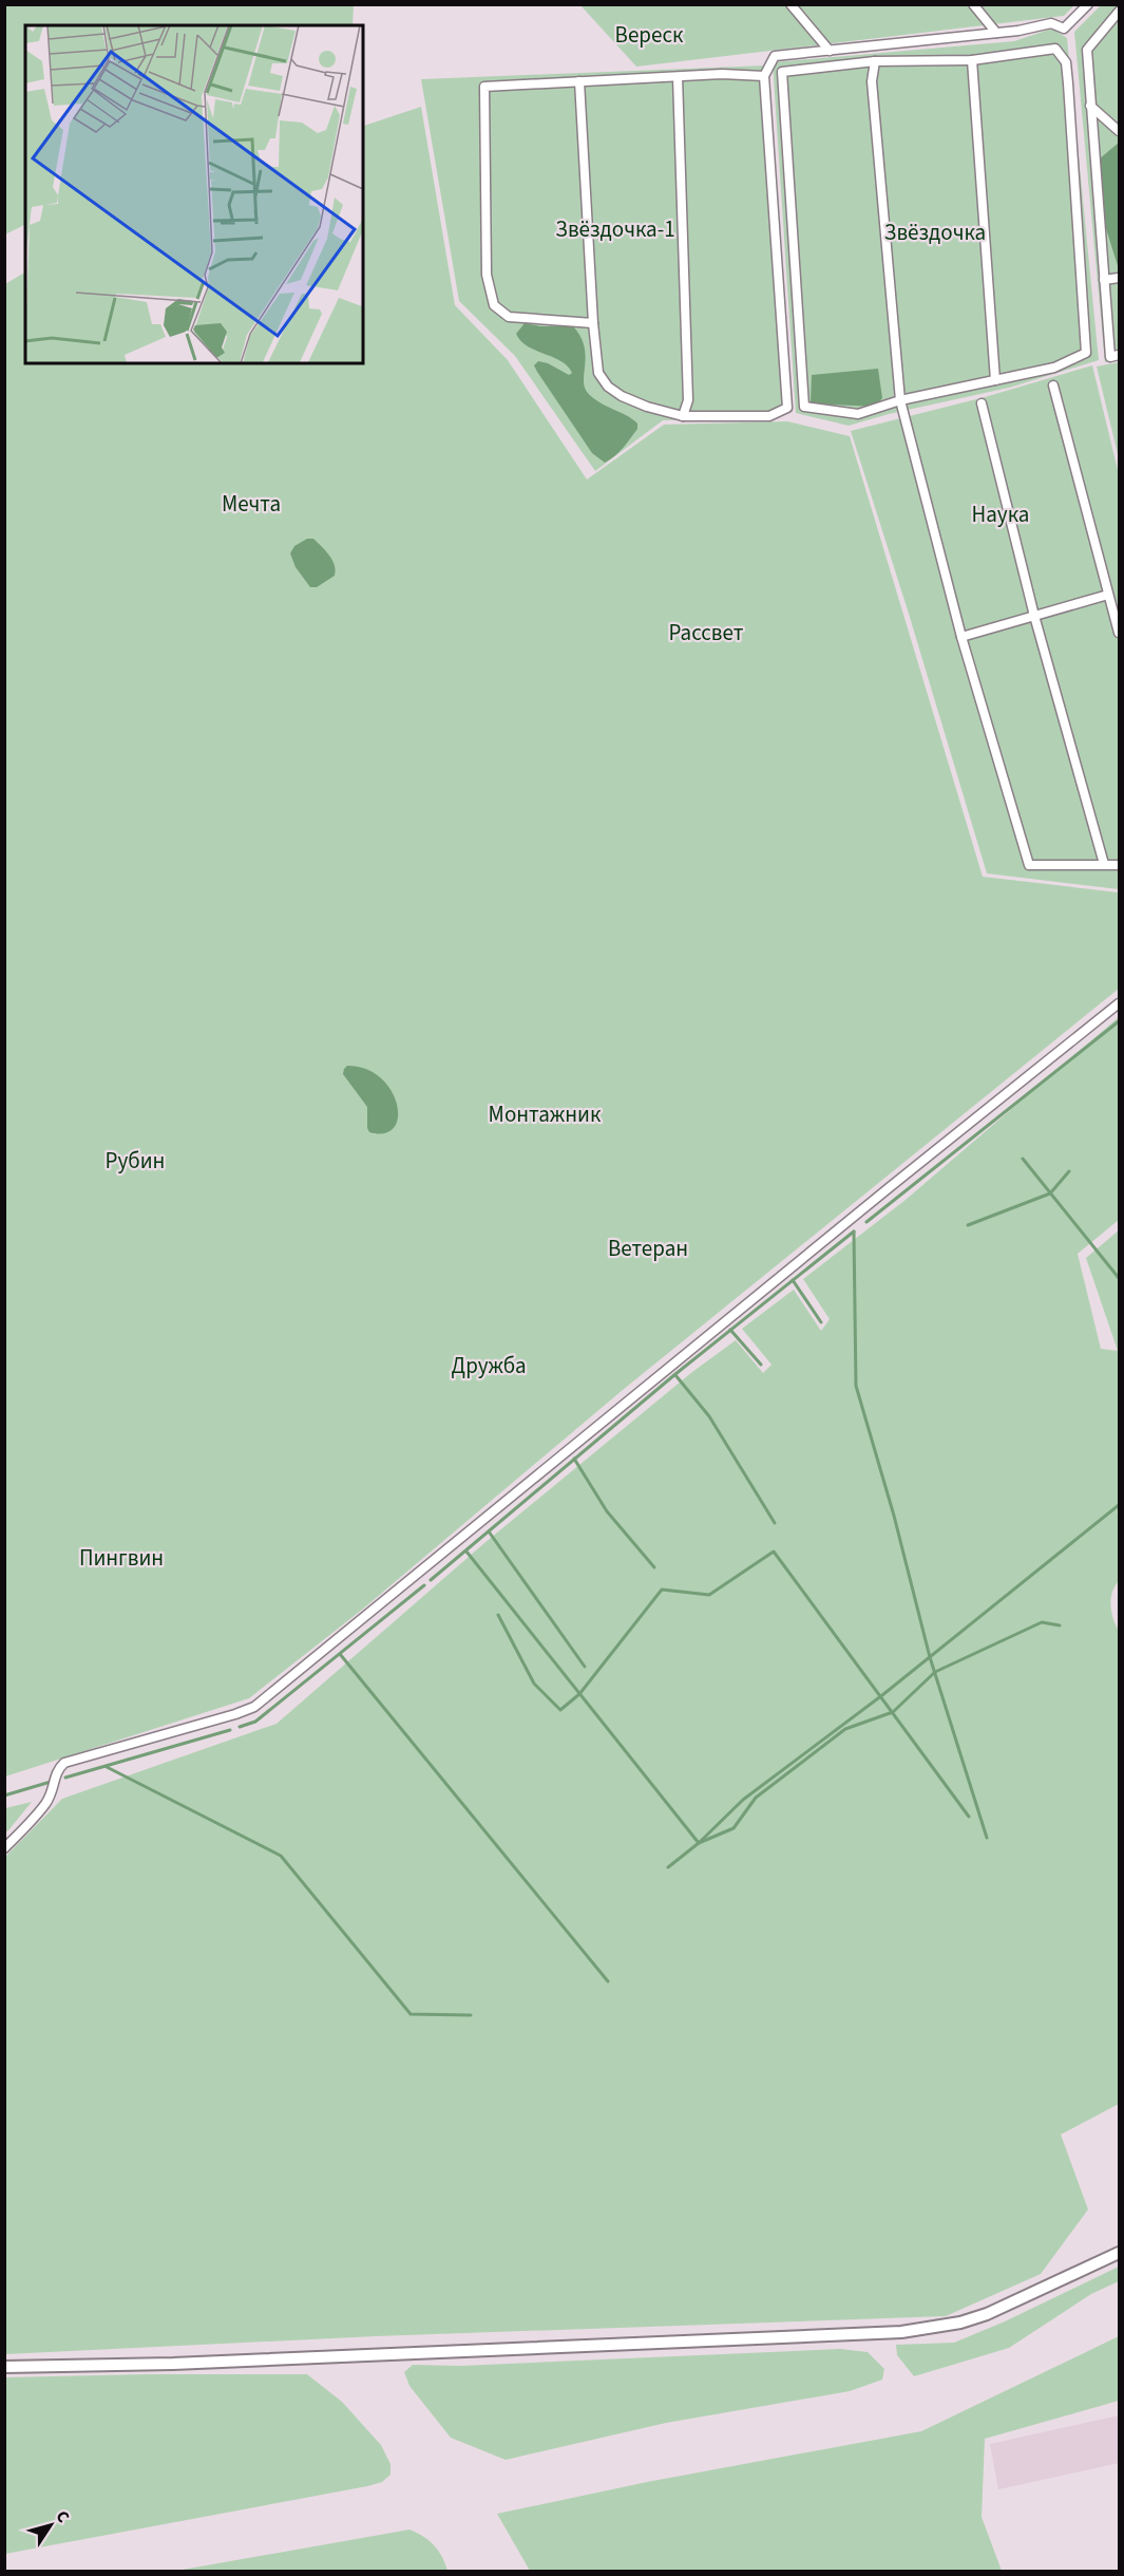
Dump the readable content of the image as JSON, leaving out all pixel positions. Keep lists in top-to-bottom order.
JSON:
{
  "parks": [
    "Вереск",
    "Звёздочка-1",
    "Звёздочка",
    "Мечта",
    "Наука",
    "Рассвет",
    "Монтажник",
    "Рубин",
    "Ветеран",
    "Дружба",
    "Пингвин"
  ],
  "north": "top right"
}
